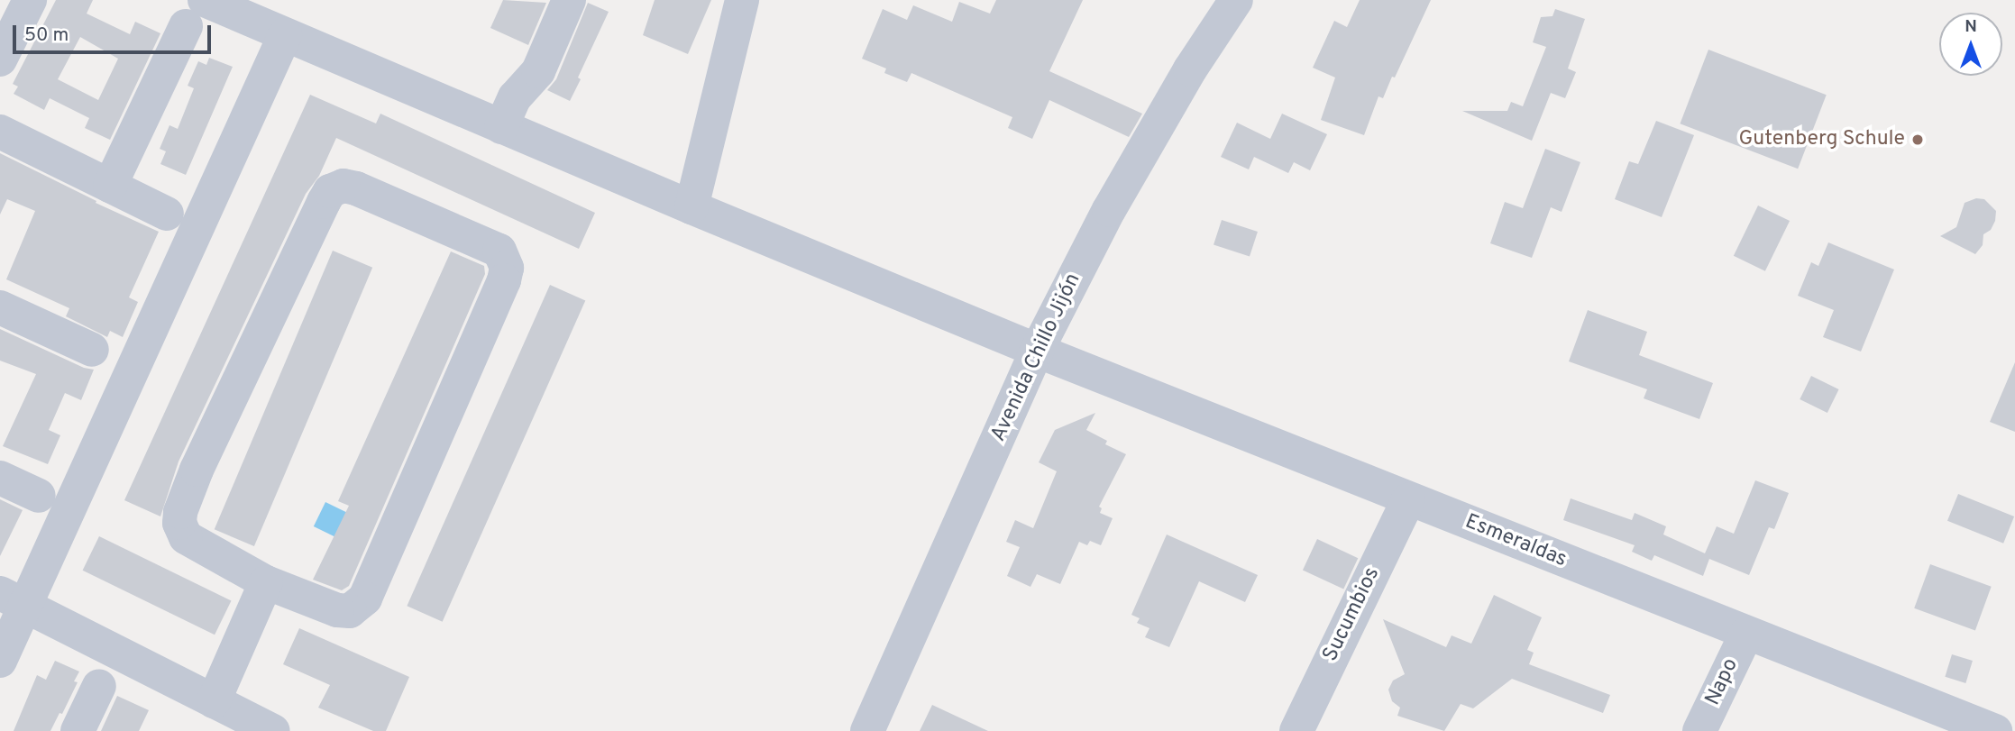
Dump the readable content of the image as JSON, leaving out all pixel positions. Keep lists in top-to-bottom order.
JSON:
{
  "streets": {
    "street": [
      "Avenida Chillo Jijón",
      "Esmeraldas",
      "Sucumbios",
      "Napo"
    ]
  },
  "crossings": [
    ["Avenida Chillo Jijón", "Esmeraldas"],
    ["Esmeraldas", "Sucumbios"],
    ["Esmeraldas", "Napo"]
  ],
  "places": ["Gutenberg Schule"],
  "scale_bar": "50 m",
  "north": "top"
}
